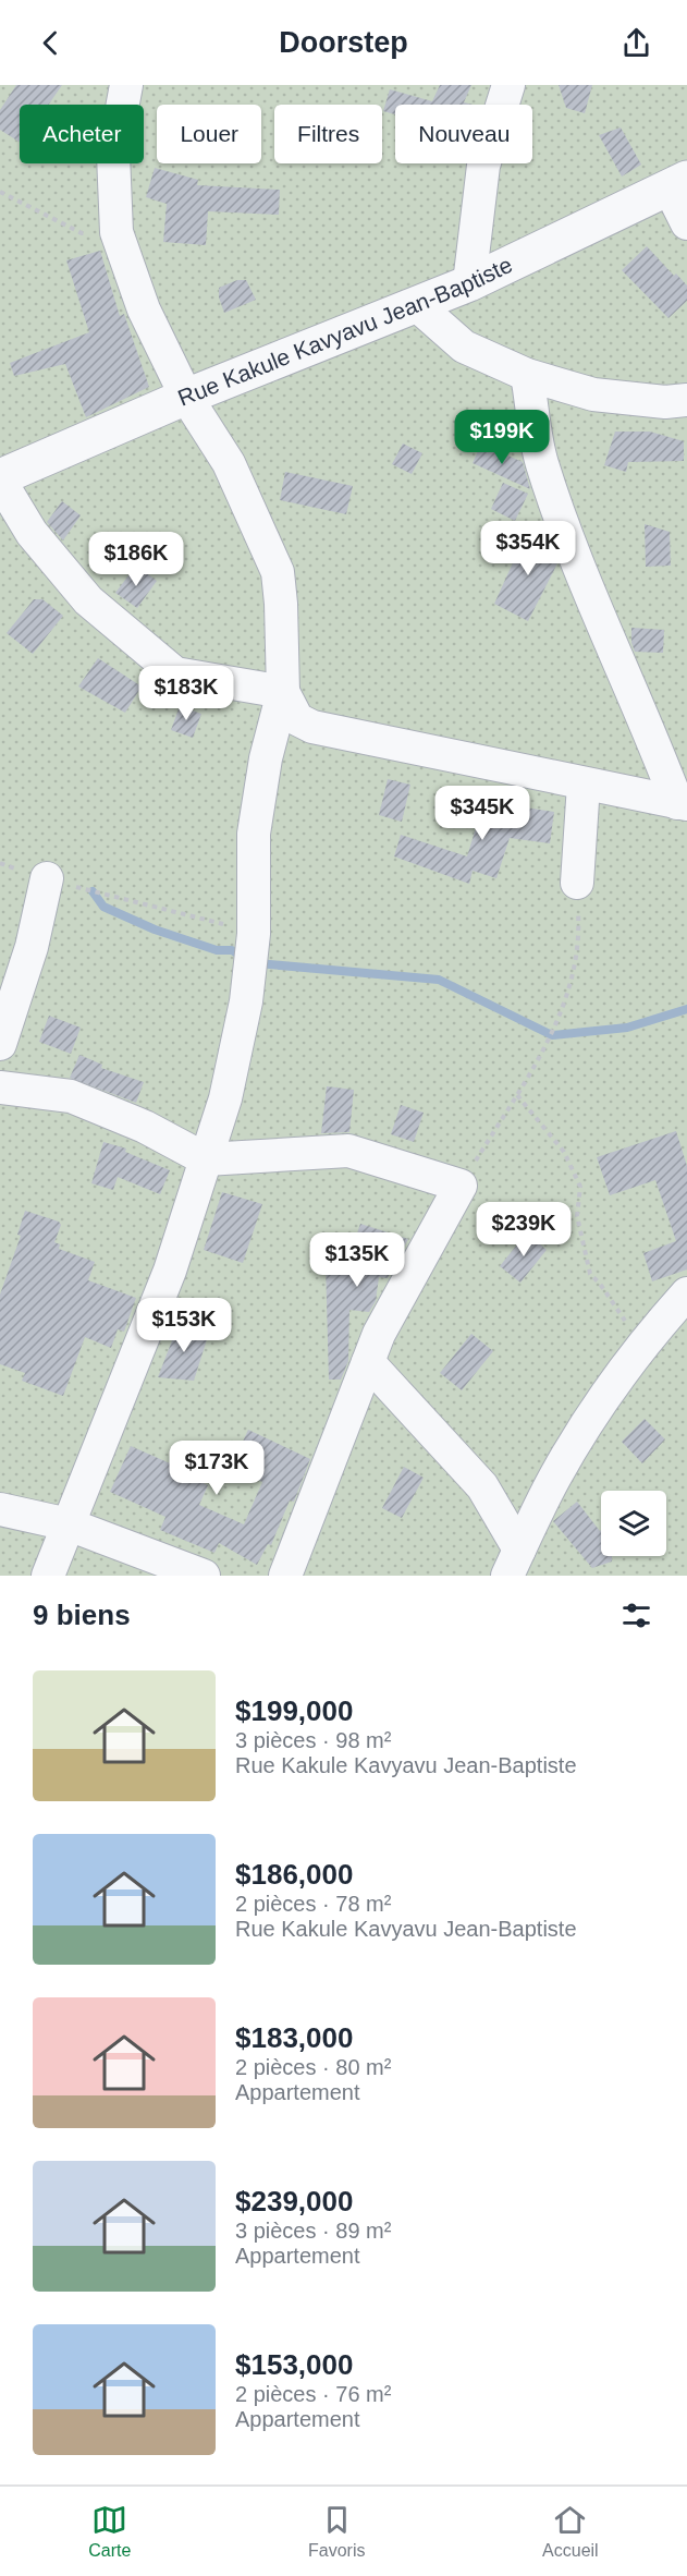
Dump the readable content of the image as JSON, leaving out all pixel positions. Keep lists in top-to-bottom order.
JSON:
{
  "streets": {
    "street": ["Rue Kakule Kavyavu Jean-Baptiste"]
  },
  "page": {
    "header": "Doorstep",
    "chip": [
      "Acheter",
      "Louer",
      "Filtres",
      "Nouveau"
    ],
    "price": [
      "$199K",
      "$354K",
      "$186K",
      "$183K",
      "$345K",
      "$239K",
      "$135K",
      "$153K",
      "$173K"
    ],
    "heading": "9 biens",
    "list": [
      {
        "name": "$199,000",
        "note": "3 pièces · 98 m² · Rue Kakule Kavyavu Jean-Baptiste"
      },
      {
        "name": "$186,000",
        "note": "2 pièces · 78 m² · Rue Kakule Kavyavu Jean-Baptiste"
      },
      {
        "name": "$183,000",
        "note": "2 pièces · 80 m² · Appartement"
      },
      {
        "name": "$239,000",
        "note": "3 pièces · 89 m² · Appartement"
      },
      {
        "name": "$153,000",
        "note": "2 pièces · 76 m² · Appartement"
      }
    ],
    "tabs": ["Carte", "Favoris", "Accueil"]
  }
}
